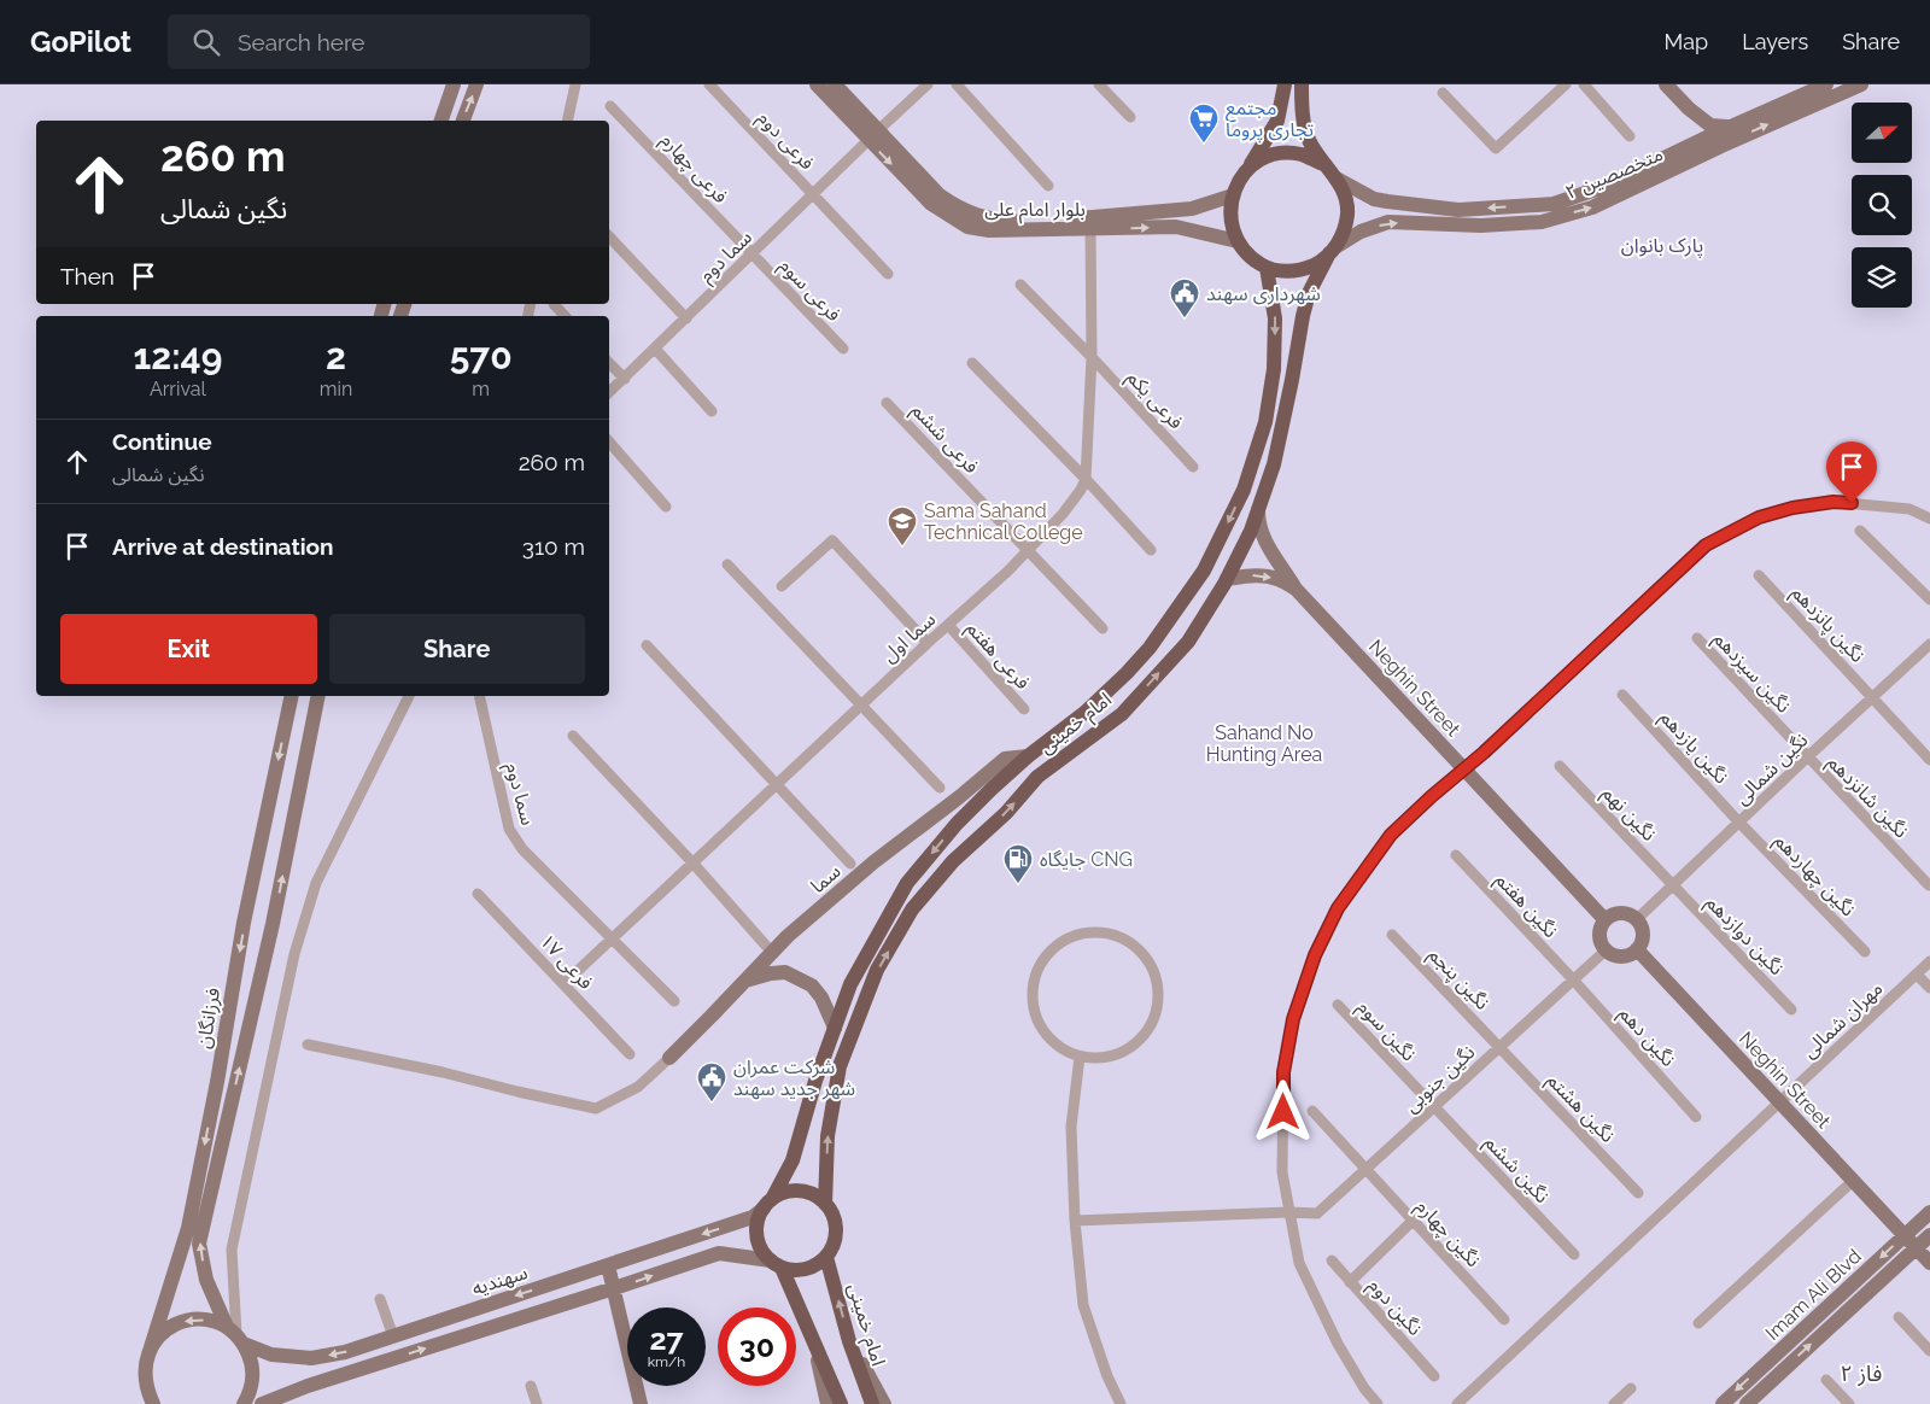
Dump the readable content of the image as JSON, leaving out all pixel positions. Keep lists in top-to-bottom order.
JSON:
{
  "streets": {
    "main road": ["امام خمینی"],
    "street": [
      "فرعی دوم",
      "فرعی چهارم",
      "متخصصین ۲",
      "بلوار امام علی",
      "سما دوم",
      "فرعی سوم",
      "فرعی یکم",
      "فرعی ششم",
      "نگین پانزدهم",
      "سما اول",
      "فرعی هفتم",
      "نگین سیزدهم",
      "Neghin Street",
      "نگین یازدهم",
      "نگین شمالی",
      "نگین شانزدهم",
      "نگین نهم",
      "نگین چهاردهم",
      "سما",
      "نگین هفتم",
      "نگین دوازدهم",
      "فرعی ۱۷",
      "نگین پنجم",
      "فرزانگان",
      "مهران شمالی",
      "نگین سوم",
      "نگین دهم",
      "نگین جنوبی",
      "نگین هشتم",
      "نگین ششم",
      "نگین چهارم",
      "سهندیه",
      "Imam Ali Blvd",
      "نگین دوم"
    ]
  },
  "crossings": [
    ["فرعی دوم", "سما دوم"],
    ["فرعی چهارم", "سما دوم"],
    ["فرعی چهارم", "فرعی سوم"],
    ["متخصصین ۲", "بلوار امام علی"],
    ["متخصصین ۲", "امام خمینی"],
    ["بلوار امام علی", "سما دوم"],
    ["بلوار امام علی", "سما اول"],
    ["بلوار امام علی", "امام خمینی"],
    ["سما دوم", "فرعی سوم"],
    ["سما دوم", "سما اول"],
    ["فرعی یکم", "سما اول"],
    ["فرعی ششم", "سما اول"],
    ["نگین پانزدهم", "نگین شمالی"],
    ["سما اول", "فرعی هفتم"],
    ["سما اول", "فرعی ۱۷"],
    ["نگین سیزدهم", "نگین شمالی"],
    ["نگین سیزدهم", "نگین شانزدهم"],
    ["Neghin Street", "نگین شمالی"],
    ["Neghin Street", "مهران شمالی"],
    ["Neghin Street", "نگین جنوبی"],
    ["Neghin Street", "Imam Ali Blvd"],
    ["امام خمینی", "سما"],
    ["امام خمینی", "سهندیه"],
    ["نگین یازدهم", "نگین شمالی"],
    ["نگین یازدهم", "نگین چهاردهم"],
    ["نگین شمالی", "نگین شانزدهم"],
    ["نگین شمالی", "نگین نهم"],
    ["نگین شمالی", "نگین چهاردهم"],
    ["نگین شمالی", "نگین دوازدهم"],
    ["نگین شمالی", "نگین جنوبی"],
    ["نگین نهم", "نگین دوازدهم"],
    ["نگین هفتم", "نگین دهم"],
    ["نگین هفتم", "نگین جنوبی"],
    ["نگین پنجم", "نگین جنوبی"],
    ["نگین پنجم", "نگین هشتم"],
    ["فرزانگان", "سهندیه"],
    ["نگین سوم", "نگین جنوبی"],
    ["نگین سوم", "نگین ششم"],
    ["نگین دهم", "نگین جنوبی"],
    ["نگین جنوبی", "نگین هشتم"],
    ["نگین جنوبی", "نگین ششم"],
    ["نگین جنوبی", "نگین چهارم"]
  ],
  "districts": ["فاز ۲"],
  "parks": ["پارک بانوان", "Sahand No Hunting Area"],
  "places": {
    "supermarket": ["مجتمع تجاری پروما"],
    "public building": ["شهرداری سهند", "شرکت عمران شهر جدید سهند"],
    "school or university": ["Sama Sahand Technical College"],
    "fuel station": ["جایگاه CNG"]
  },
  "north": "right",
  "page": {
    "header": "GoPilot",
    "search": "Search here",
    "nav": ["Map", "Layers", "Share"],
    "turn": ["260 m", "نگین شمالی"],
    "then": "Then",
    "eta": [
      "12:49",
      "Arrival",
      "2",
      "min",
      "570",
      "m"
    ],
    "list": [
      {
        "name": "Continue",
        "note": "نگین شمالی",
        "value": "260 m"
      },
      {
        "name": "Arrive at destination",
        "value": "310 m"
      }
    ],
    "buttons": ["Exit", "Share"],
    "speed": "27 km/h",
    "limit": "30"
  }
}
